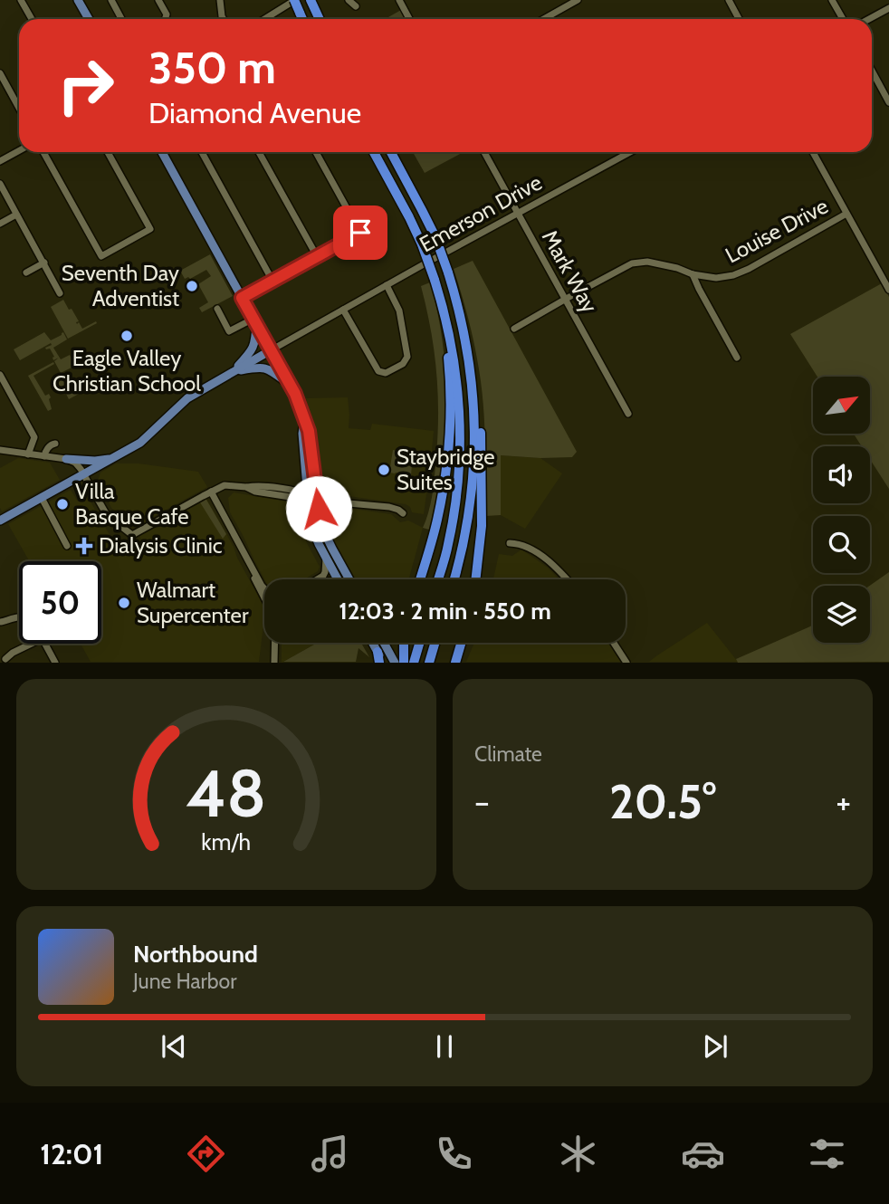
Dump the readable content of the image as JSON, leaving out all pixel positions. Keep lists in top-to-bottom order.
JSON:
{
  "streets": {
    "street": ["Emerson Drive", "Louise Drive", "Mark Way"]
  },
  "crossings": [
    ["Emerson Drive", "Mark Way"],
    ["Louise Drive", "Mark Way"]
  ],
  "places": {
    "other": [
      "Seventh Day Adventist",
      "Eagle Valley Christian School",
      "Staybridge Suites",
      "Villa Basque Cafe",
      "Walmart Supercenter"
    ],
    "health": ["Dialysis Clinic"]
  },
  "north": "top right",
  "page": {
    "turn": ["350 m", "Diamond Avenue"],
    "limit": "50",
    "trip": "12:03 · 2 min · 550 m",
    "tile": "Climate",
    "heat": ["−", "20.5°", "+"],
    "song": ["Northbound", "June Harbor"],
    "tabs": "12:01",
    "gauge": ["48", "km/h"]
  }
}
